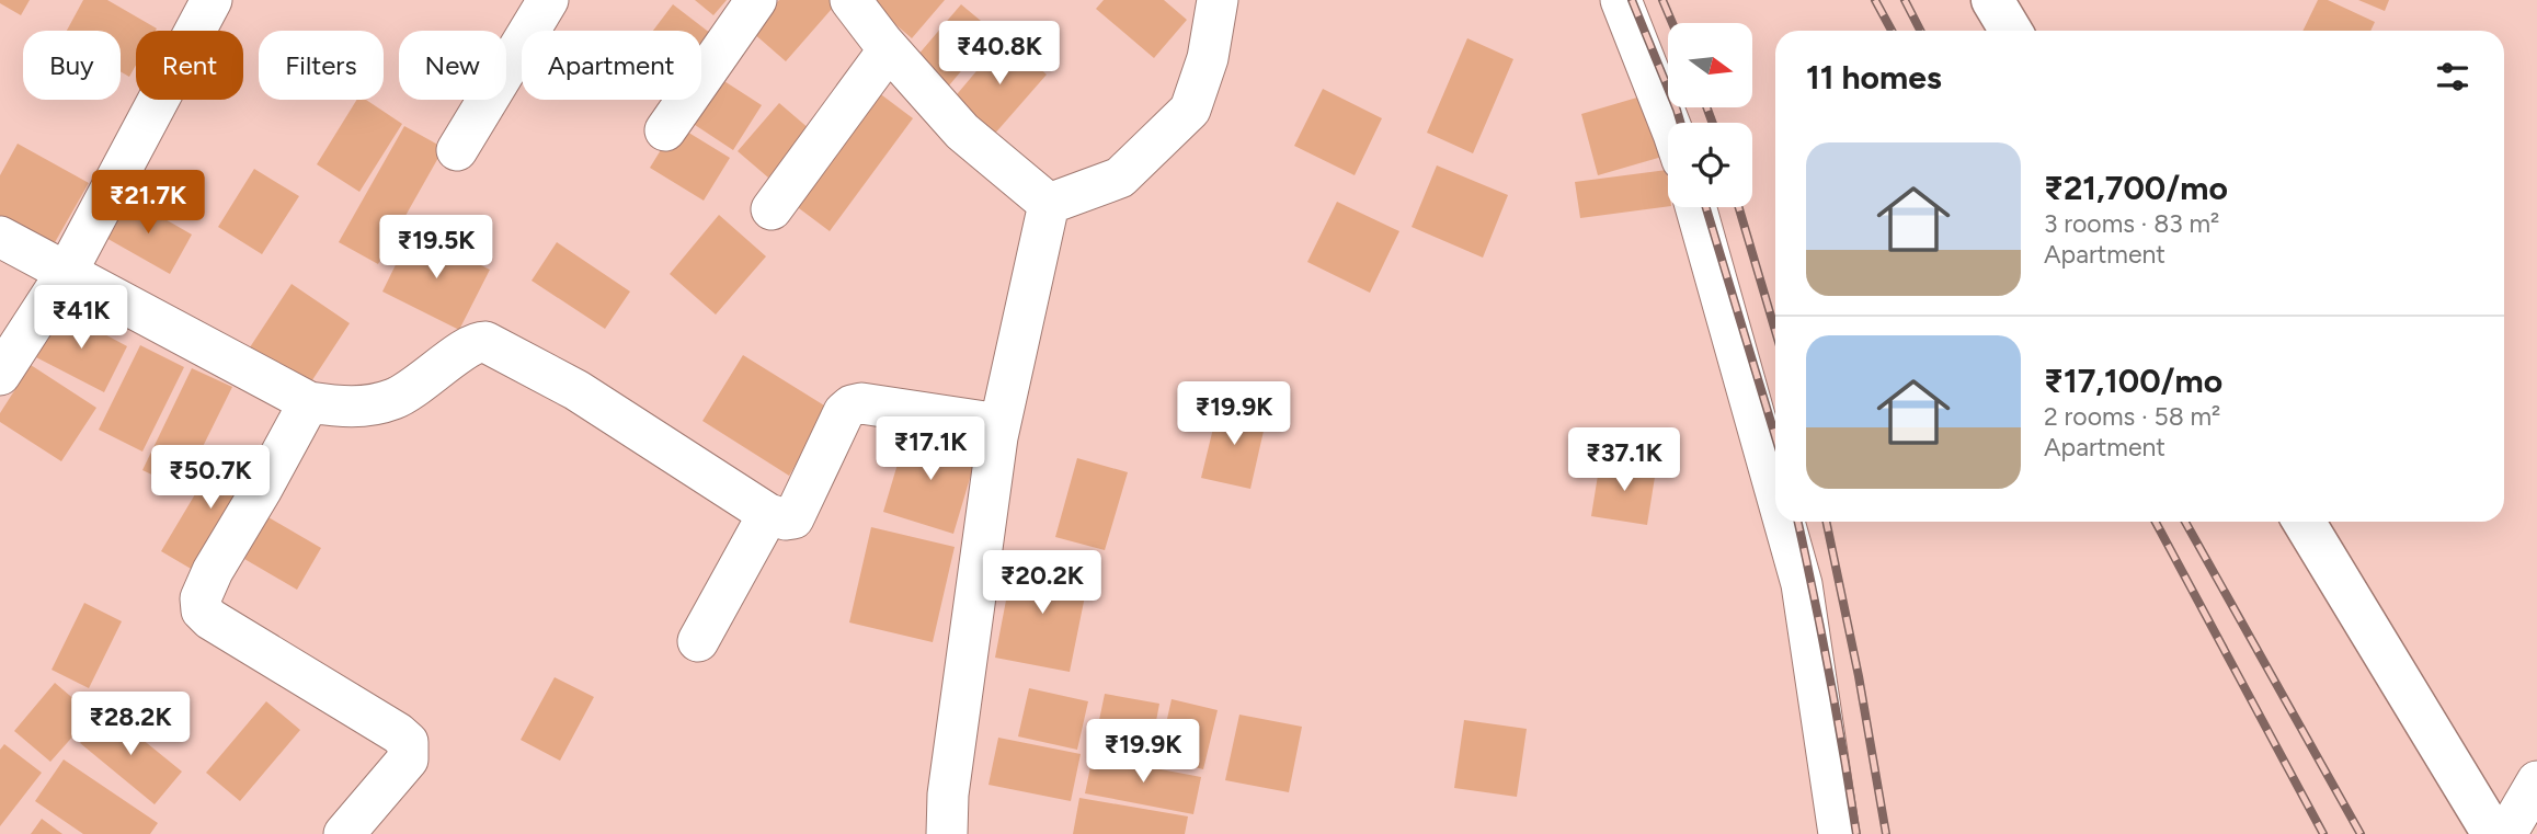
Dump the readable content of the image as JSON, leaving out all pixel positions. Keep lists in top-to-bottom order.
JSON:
{
  "north": "right",
  "page": {
    "price": [
      "₹40.8K",
      "₹21.7K",
      "₹19.5K",
      "₹41K",
      "₹19.9K",
      "₹17.1K",
      "₹37.1K",
      "₹50.7K",
      "₹20.2K",
      "₹28.2K",
      "₹19.9K"
    ],
    "chip": [
      "Buy",
      "Rent",
      "Filters",
      "New",
      "Apartment"
    ],
    "heading": "11 homes",
    "list": [
      {
        "name": "₹21,700/mo",
        "note": "3 rooms · 83 m² · Apartment"
      },
      {
        "name": "₹17,100/mo",
        "note": "2 rooms · 58 m² · Apartment"
      }
    ]
  }
}
